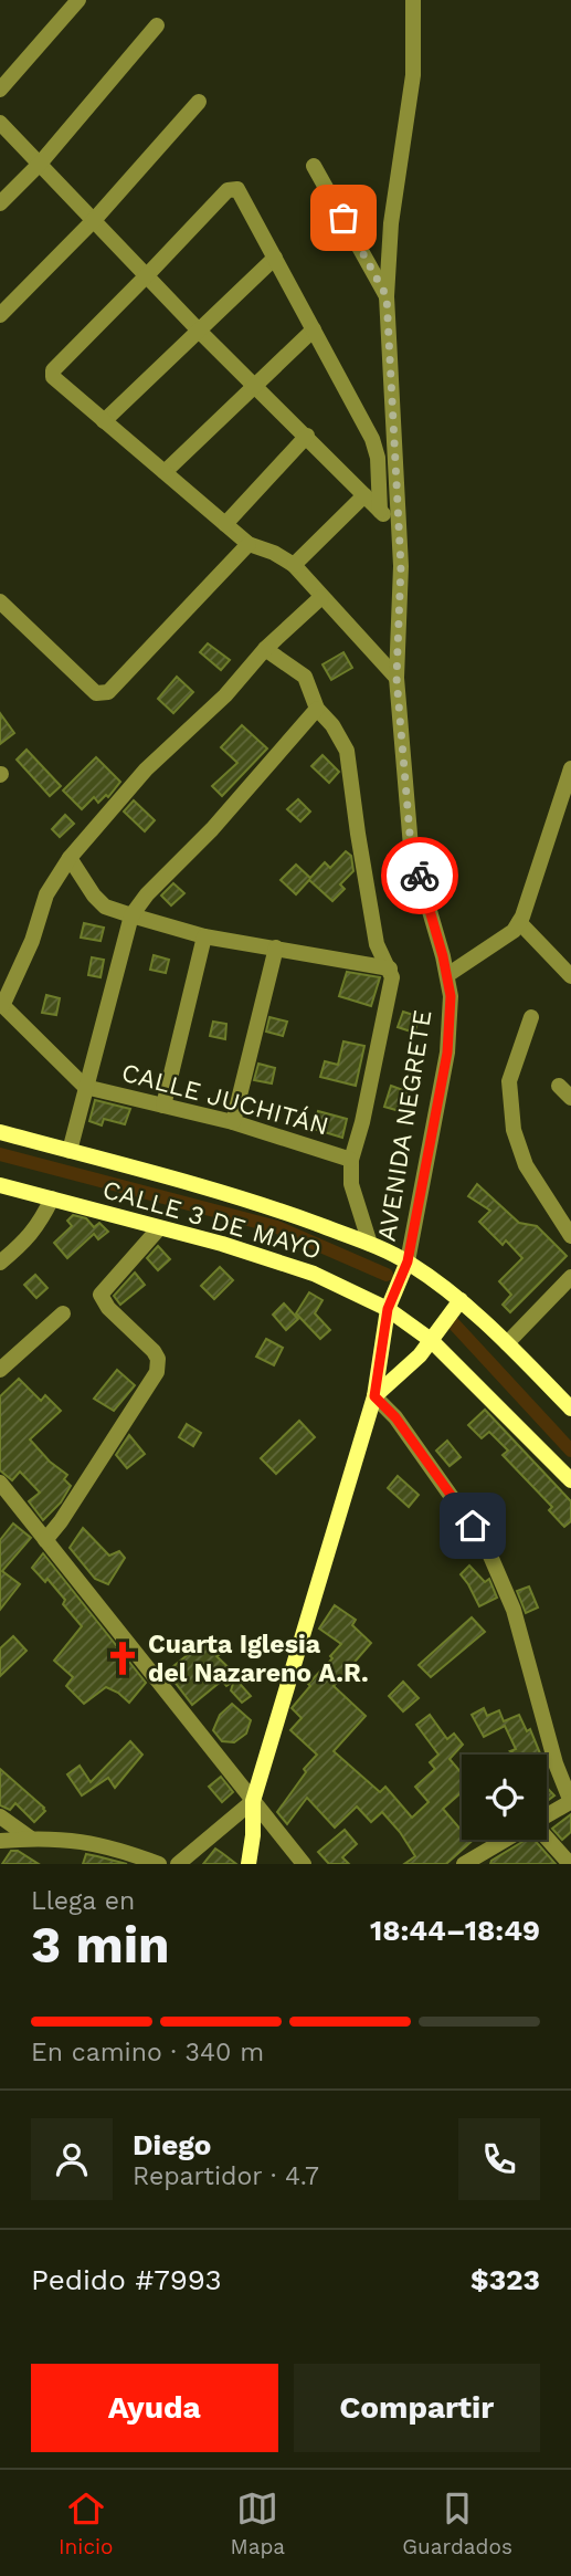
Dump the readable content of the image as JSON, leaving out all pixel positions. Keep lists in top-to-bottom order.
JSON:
{
  "streets": {
    "street": ["CALLE JUCHITÁN", "AVENIDA NEGRETE", "CALLE 3 DE MAYO"]
  },
  "places": {
    "church": ["Cuarta Iglesia del Nazareno A.R."]
  },
  "page": {
    "heading": ["3 min", "Llega en", "18:44–18:49"],
    "panel": [
      "Diego",
      "Repartidor · 4.7",
      "Pedido #7993",
      "$323"
    ],
    "bar": "En camino · 340 m",
    "buttons": ["Ayuda", "Compartir"],
    "tabs": ["Inicio", "Mapa", "Guardados"]
  }
}
